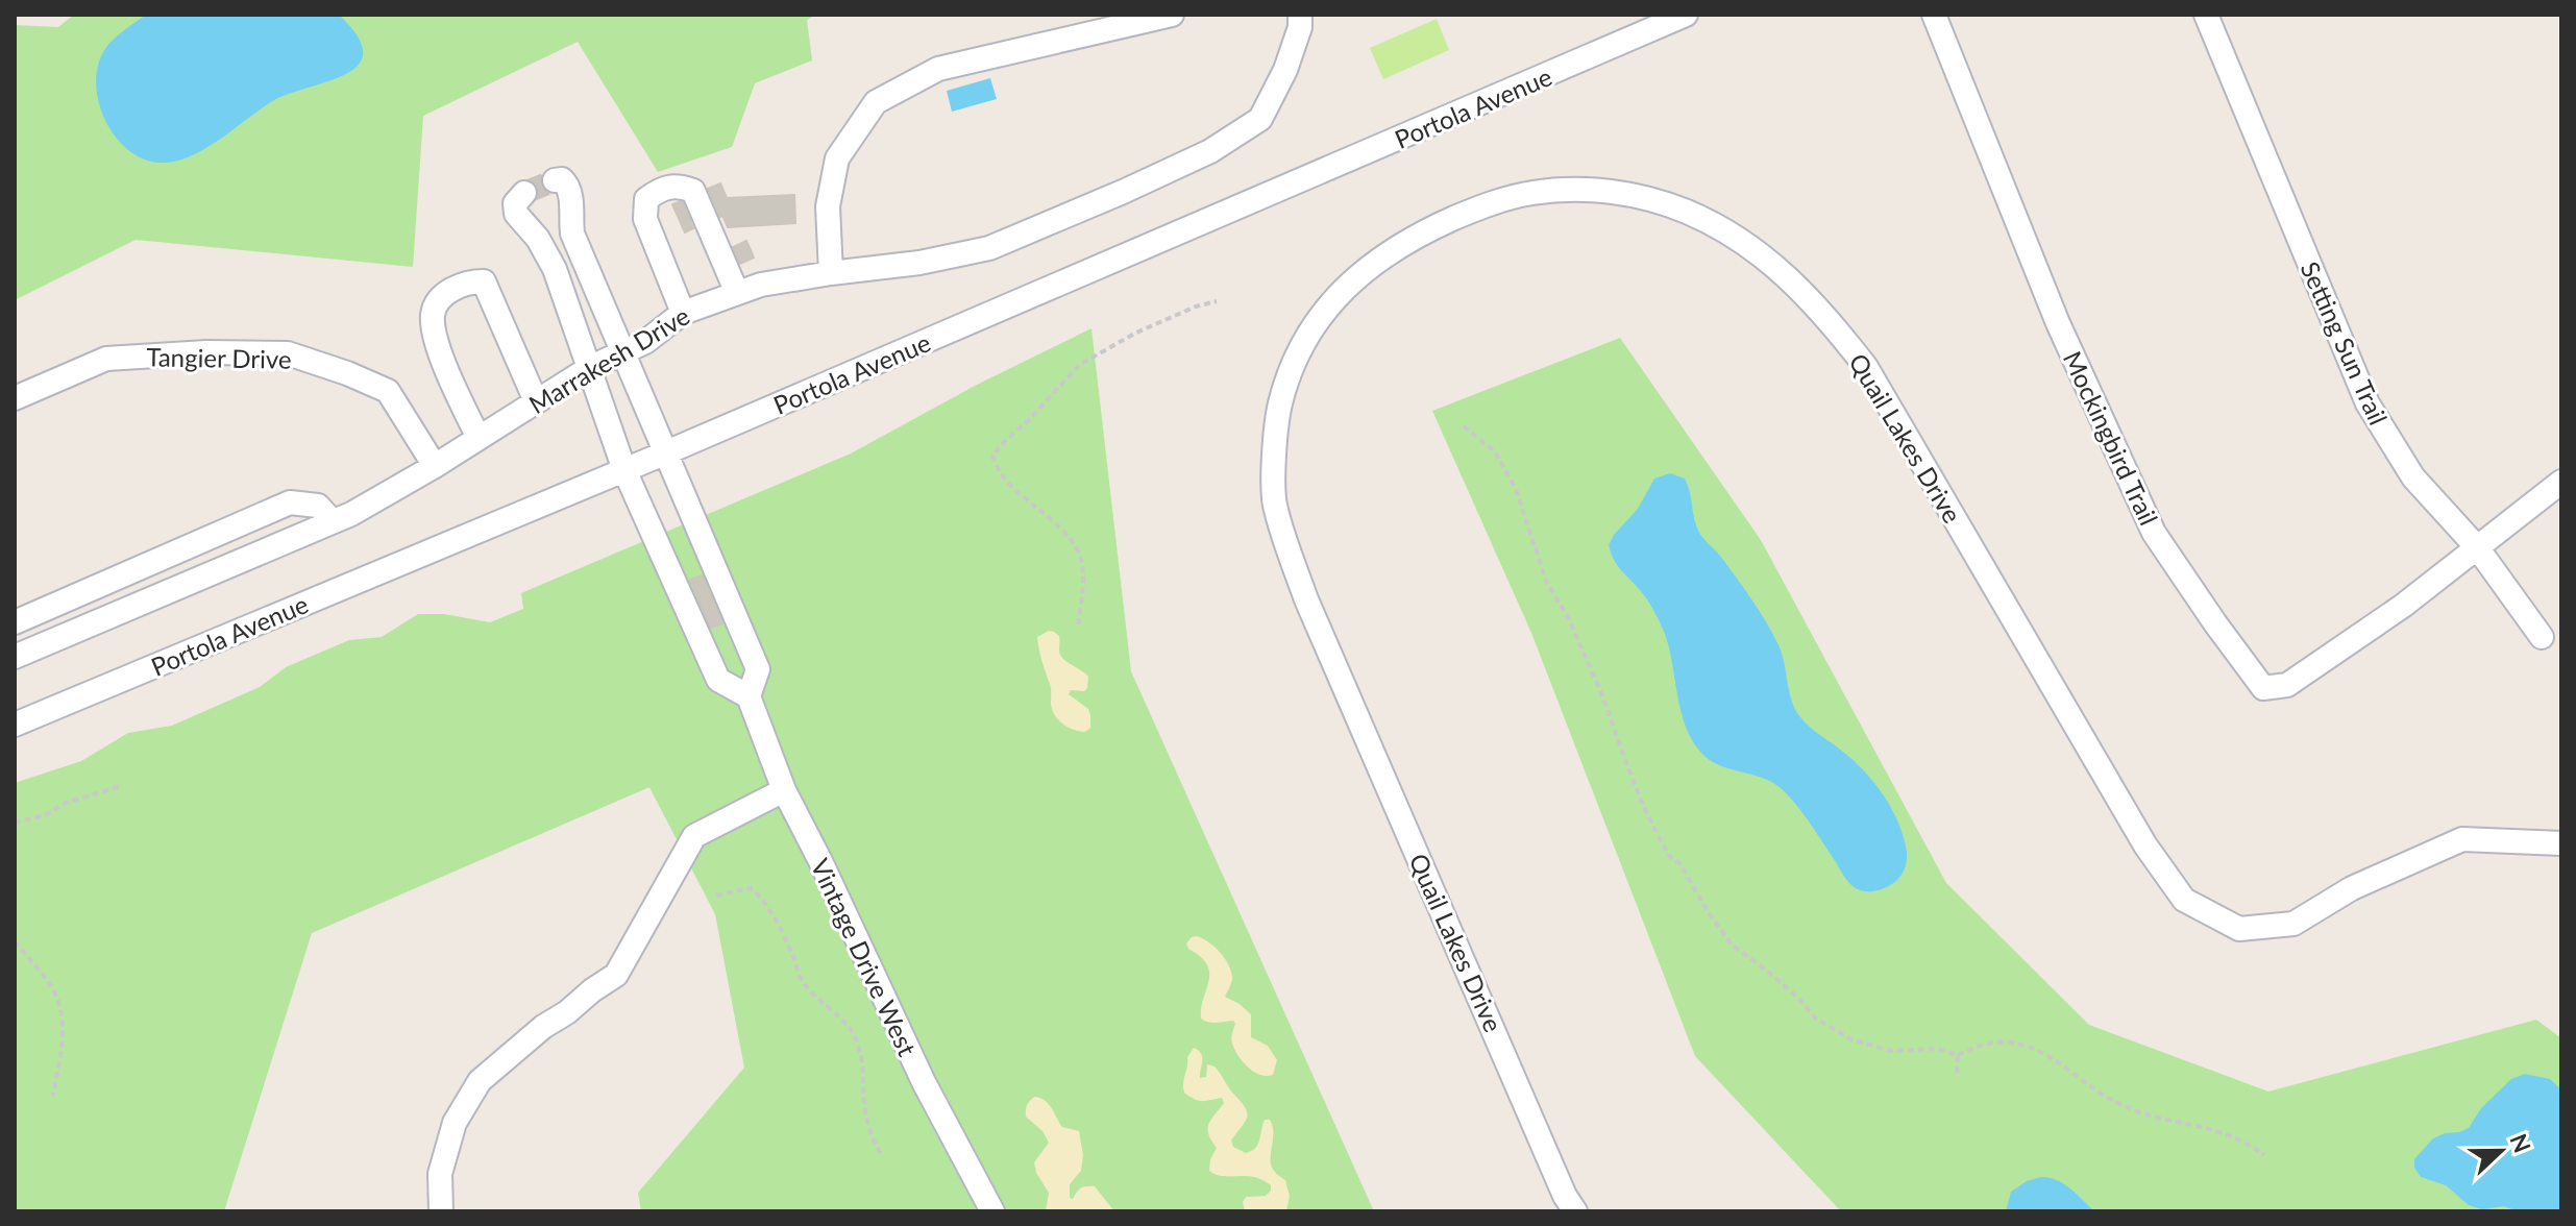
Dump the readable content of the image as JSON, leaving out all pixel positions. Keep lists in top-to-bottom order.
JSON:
{
  "streets": {
    "street": [
      "Portola Avenue",
      "Setting Sun Trail",
      "Tangier Drive",
      "Marrakesh Drive",
      "Quail Lakes Drive",
      "Mockingbird Trail",
      "Vintage Drive West"
    ]
  },
  "crossings": [
    ["Portola Avenue", "Vintage Drive West"],
    ["Setting Sun Trail", "Mockingbird Trail"],
    ["Tangier Drive", "Marrakesh Drive"],
    ["Marrakesh Drive", "Vintage Drive West"]
  ],
  "north": "right"
}
